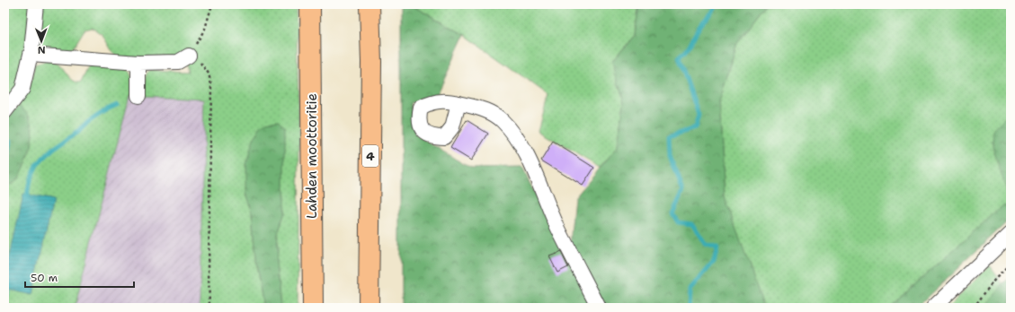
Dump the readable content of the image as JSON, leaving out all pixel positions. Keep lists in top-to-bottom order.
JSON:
{
  "streets": {
    "highway": ["Lahden moottoritie", "4"]
  },
  "scale_bar": "50 m",
  "north": "bottom"
}
